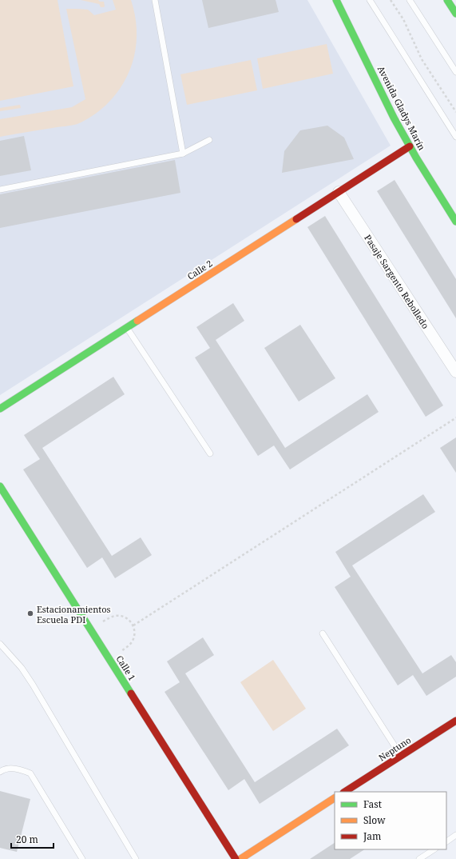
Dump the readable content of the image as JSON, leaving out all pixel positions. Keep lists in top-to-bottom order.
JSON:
{
  "streets": {
    "street": [
      "Avenida Gladys Marín",
      "Calle 2",
      "Pasaje Sargento Rebolledo",
      "Calle 1",
      "Neptuno"
    ]
  },
  "crossings": [
    ["Avenida Gladys Marín", "Calle 2"],
    ["Calle 2", "Pasaje Sargento Rebolledo"]
  ],
  "places": ["Estacionamientos Escuela PDI"],
  "legend": ["Fast", "Slow", "Jam"],
  "scale_bar": "20 m"
}
